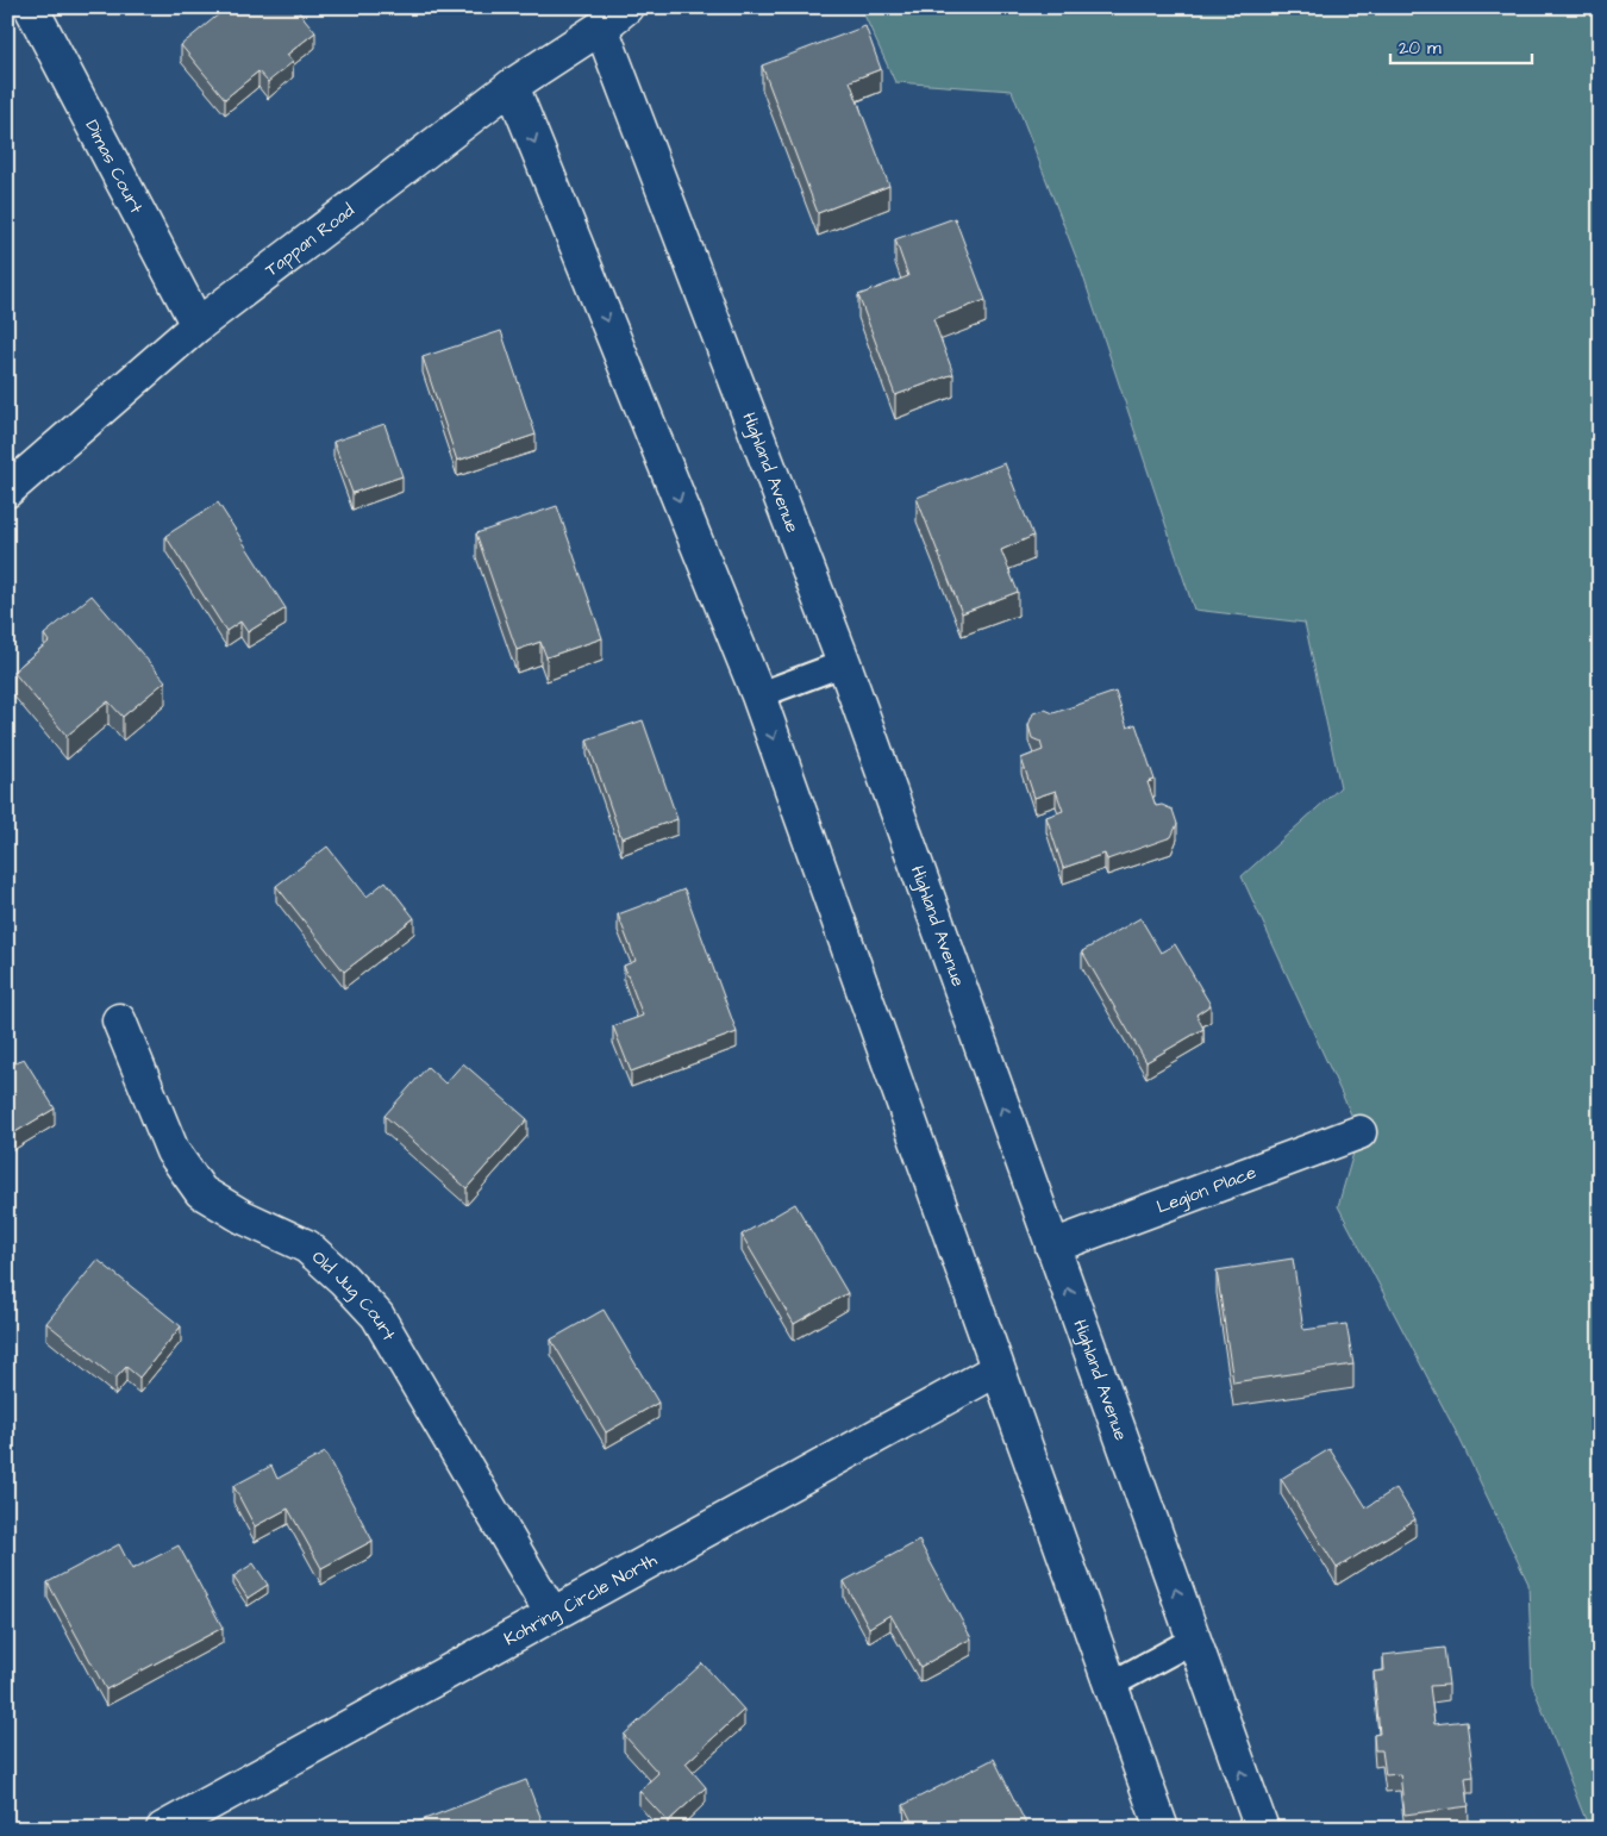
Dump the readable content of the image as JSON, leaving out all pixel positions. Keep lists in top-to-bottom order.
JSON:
{
  "streets": {
    "street": [
      "Dimas Court",
      "Tappan Road",
      "Highland Avenue",
      "Legion Place",
      "Old Jug Court",
      "Kohring Circle North"
    ]
  },
  "crossings": [
    ["Dimas Court", "Tappan Road"],
    ["Tappan Road", "Highland Avenue"],
    ["Highland Avenue", "Legion Place"],
    ["Old Jug Court", "Kohring Circle North"]
  ],
  "scale_bar": "20 m"
}
